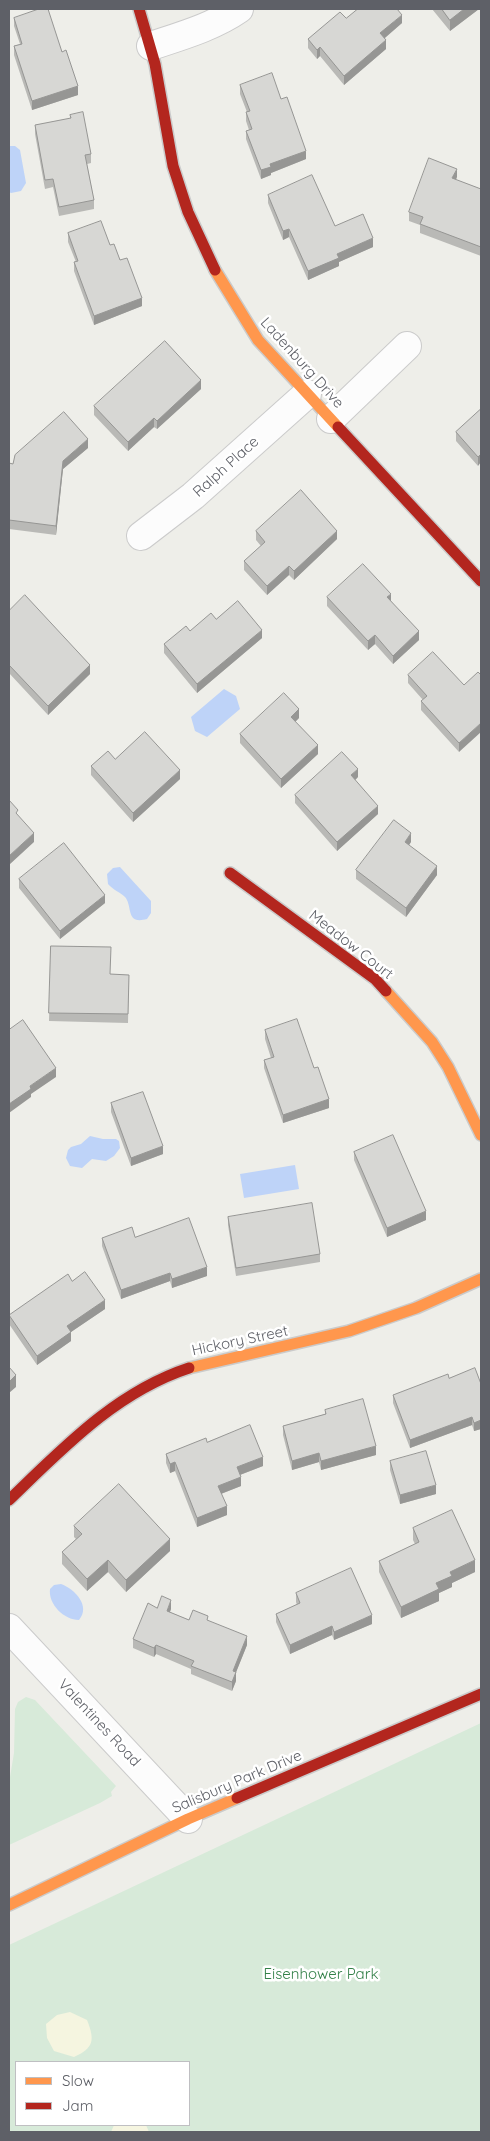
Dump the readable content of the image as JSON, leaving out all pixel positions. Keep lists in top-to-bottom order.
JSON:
{
  "streets": {
    "street": [
      "Ladenburg Drive",
      "Ralph Place",
      "Meadow Court",
      "Hickory Street",
      "Valentines Road",
      "Salisbury Park Drive"
    ]
  },
  "crossings": [
    ["Ladenburg Drive", "Ralph Place"],
    ["Valentines Road", "Salisbury Park Drive"]
  ],
  "parks": ["Eisenhower Park"],
  "legend": ["Slow", "Jam"]
}
